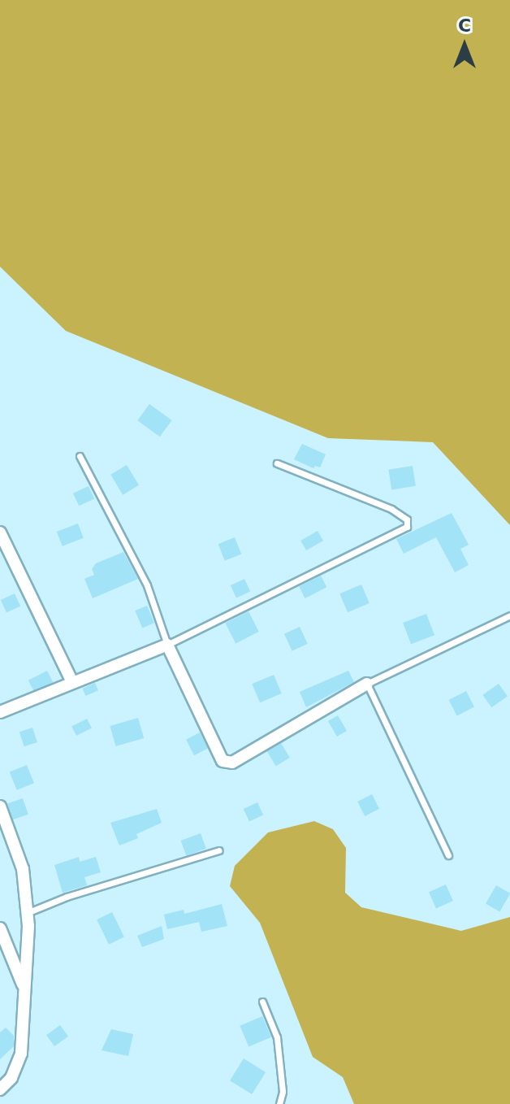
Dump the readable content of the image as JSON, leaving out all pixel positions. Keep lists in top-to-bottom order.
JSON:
{
  "north": "top"
}
